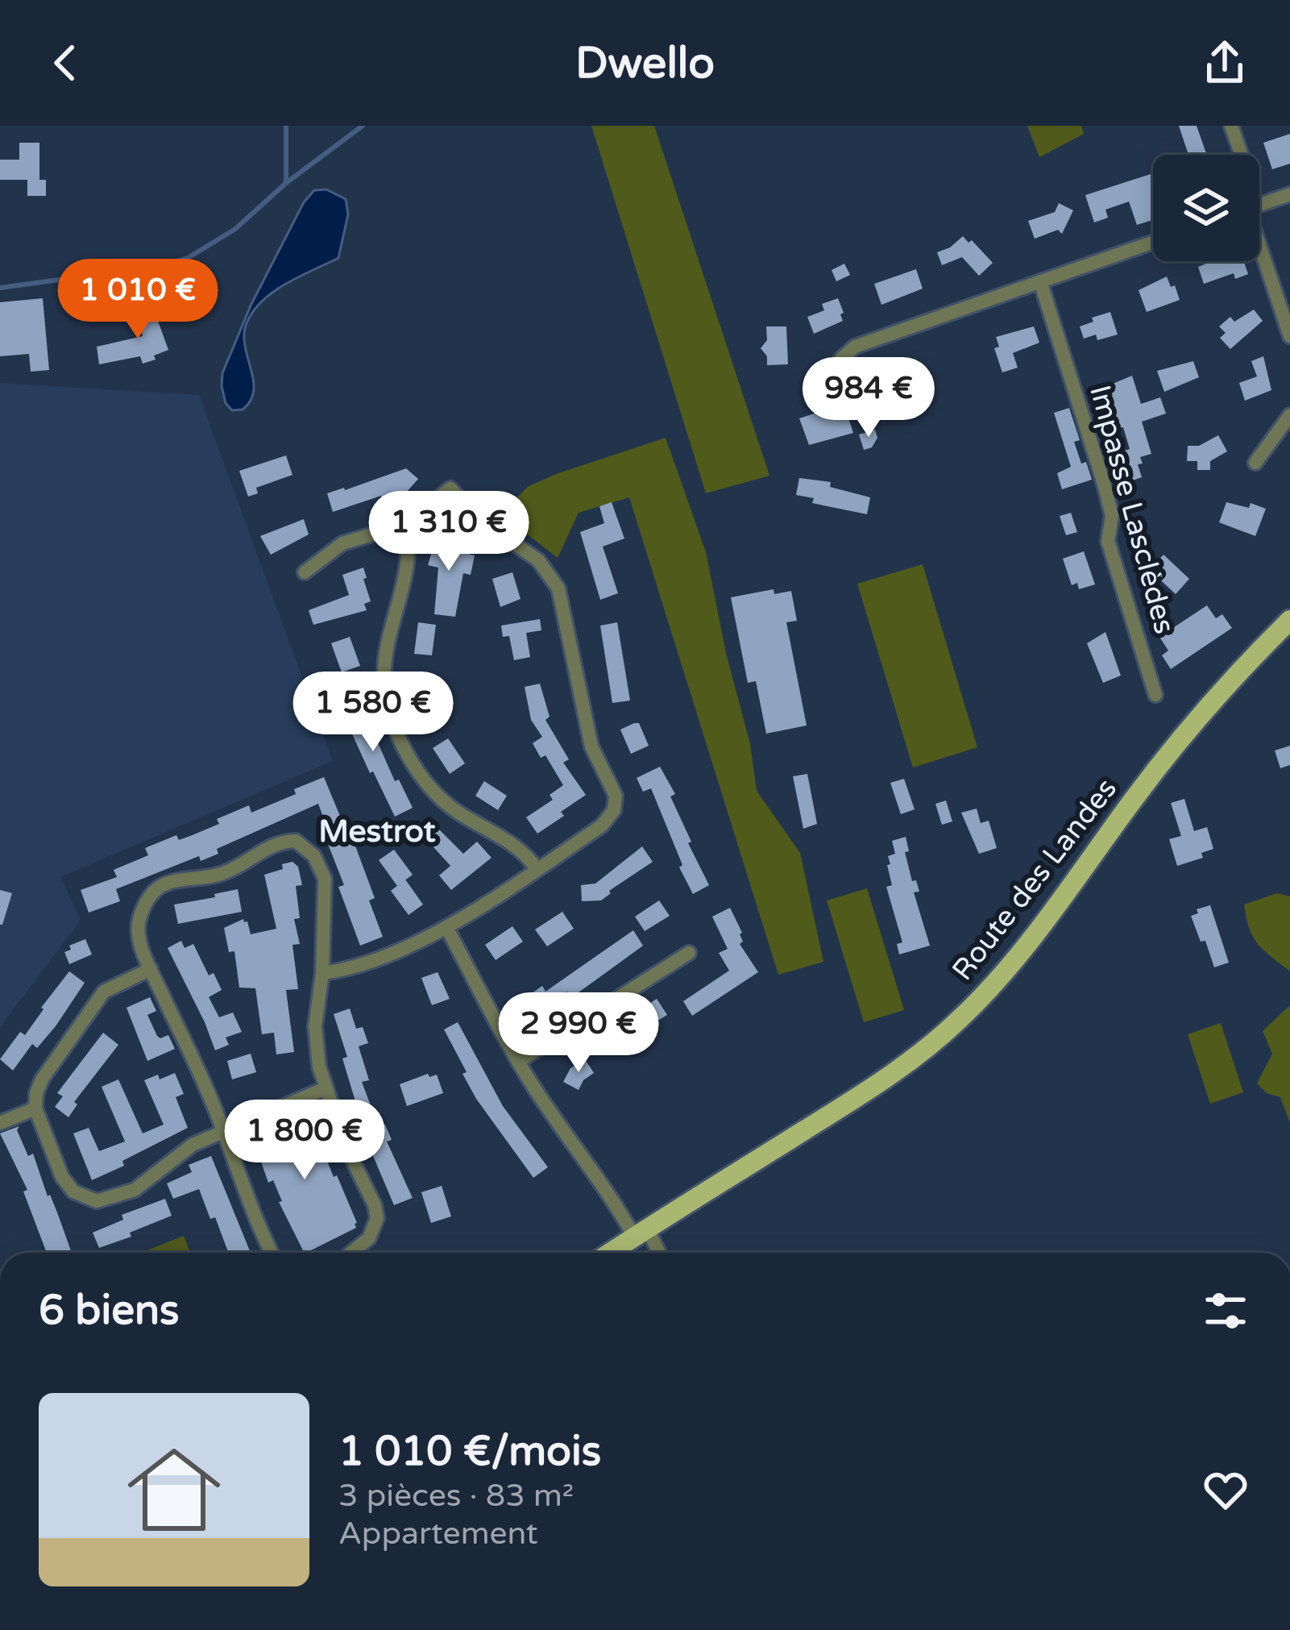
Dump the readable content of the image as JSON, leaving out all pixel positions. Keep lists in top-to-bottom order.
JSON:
{
  "streets": {
    "main road": ["Route des Landes"],
    "street": ["Impasse Lasclèdes"]
  },
  "districts": ["Mestrot"],
  "page": {
    "header": "Dwello",
    "price": [
      "1 010 €",
      "984 €",
      "1 310 €",
      "1 580 €",
      "2 990 €",
      "1 800 €"
    ],
    "heading": "6 biens",
    "list": [
      {
        "name": "1 010 €/mois",
        "note": "3 pièces · 83 m² · Appartement"
      }
    ]
  }
}
